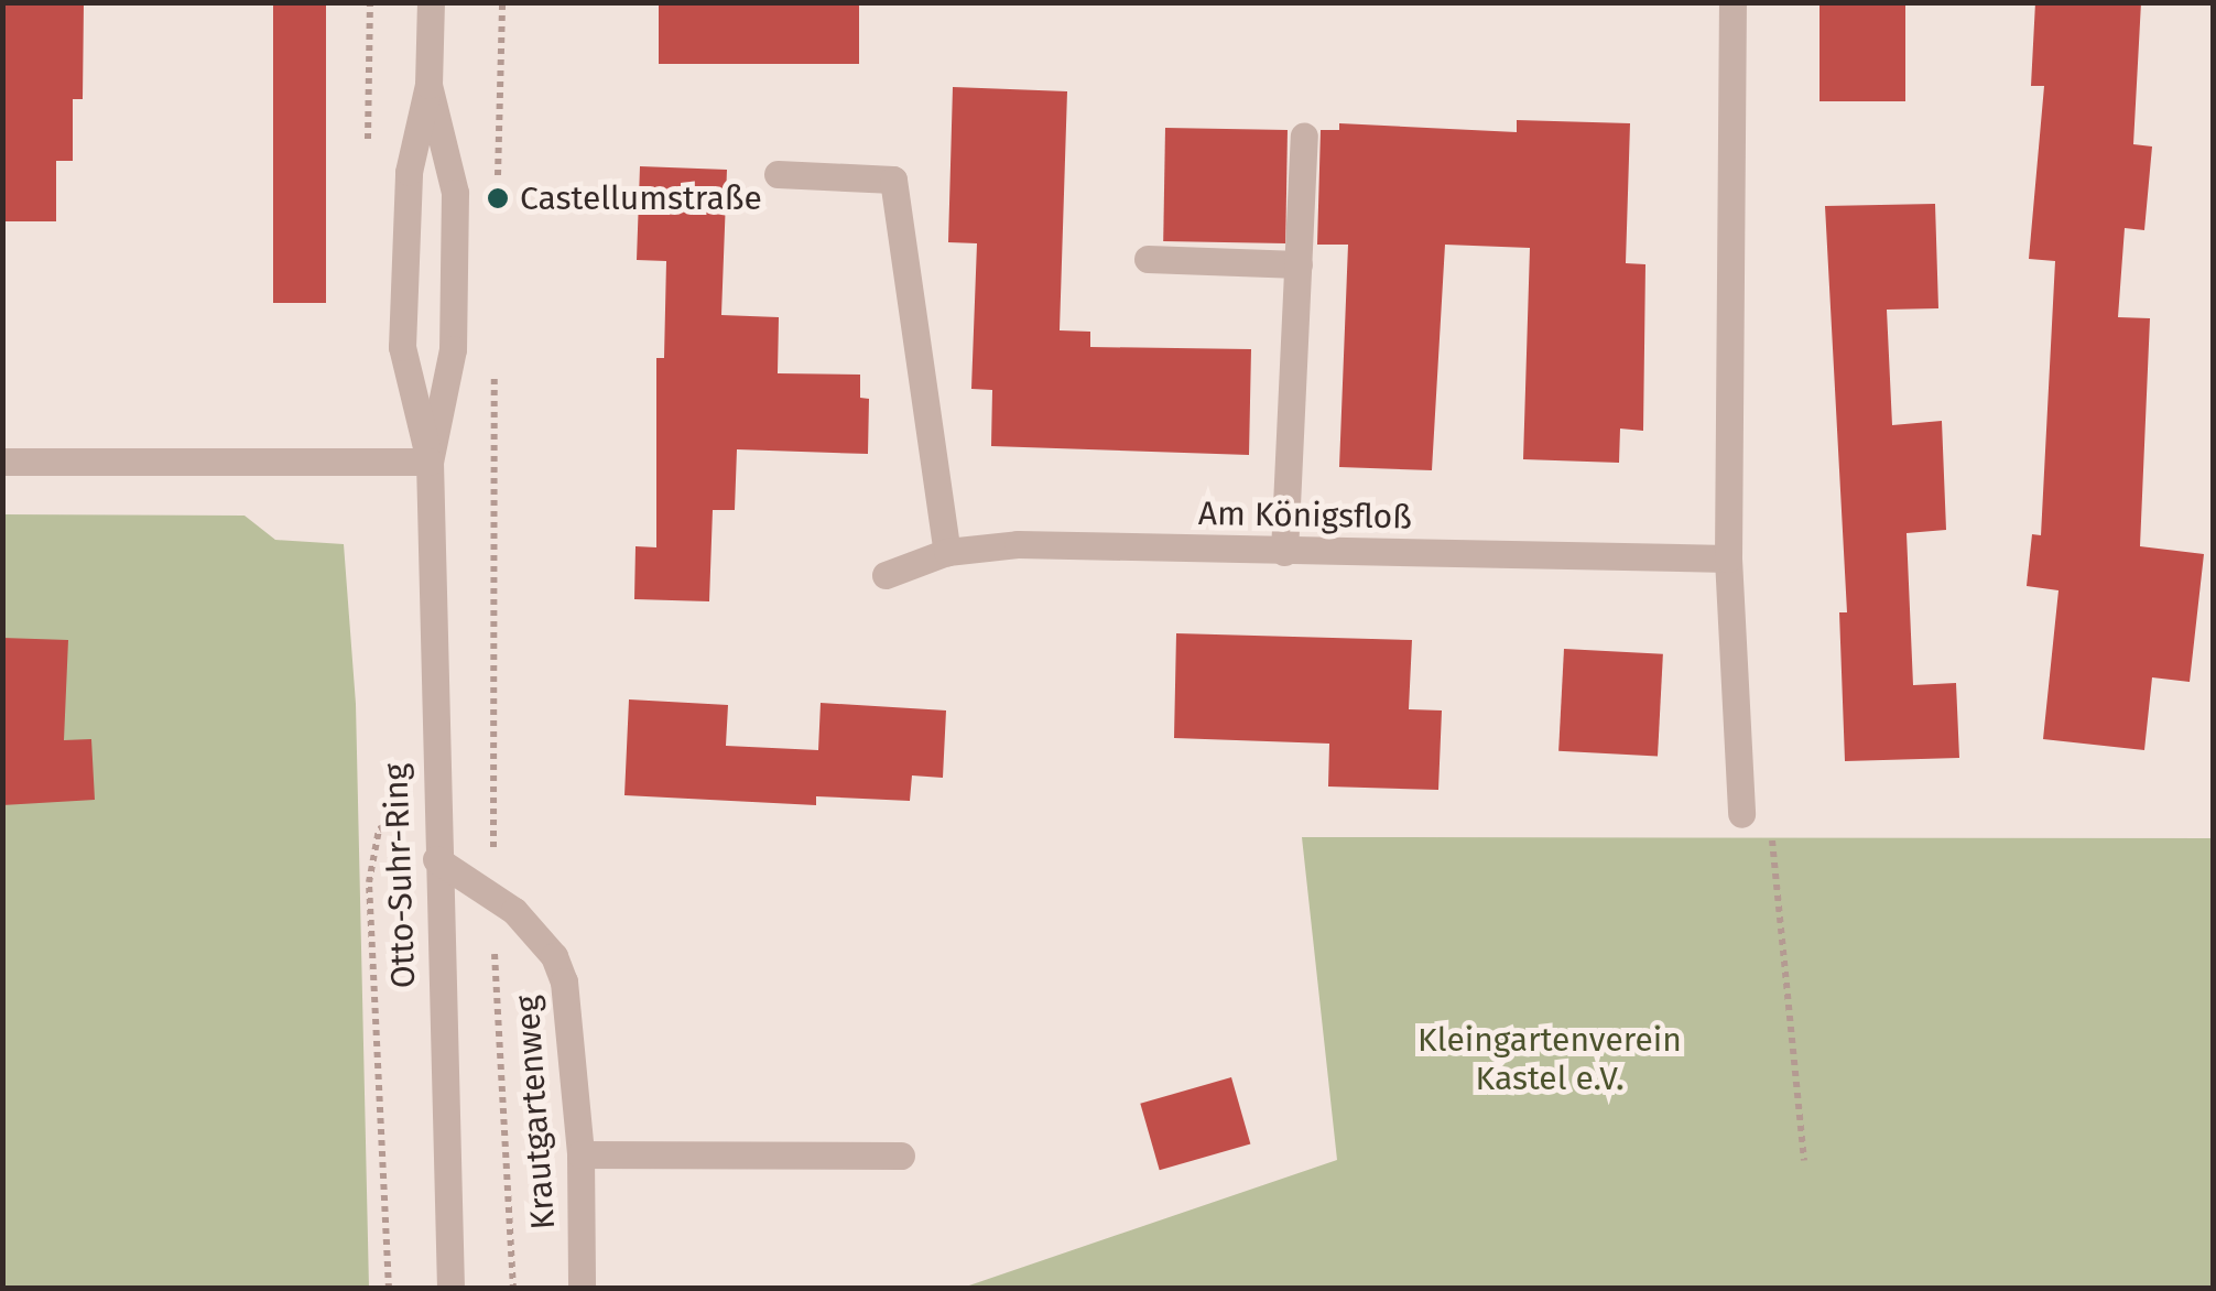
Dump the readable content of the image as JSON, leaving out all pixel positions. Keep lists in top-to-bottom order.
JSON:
{
  "streets": {
    "street": ["Am Königsfloß", "Otto-Suhr-Ring", "Krautgartenweg"]
  },
  "crossings": [
    ["Otto-Suhr-Ring", "Krautgartenweg"]
  ],
  "parks": ["Kleingartenverein Kastel e.V."],
  "places": ["Castellumstraße"]
}
